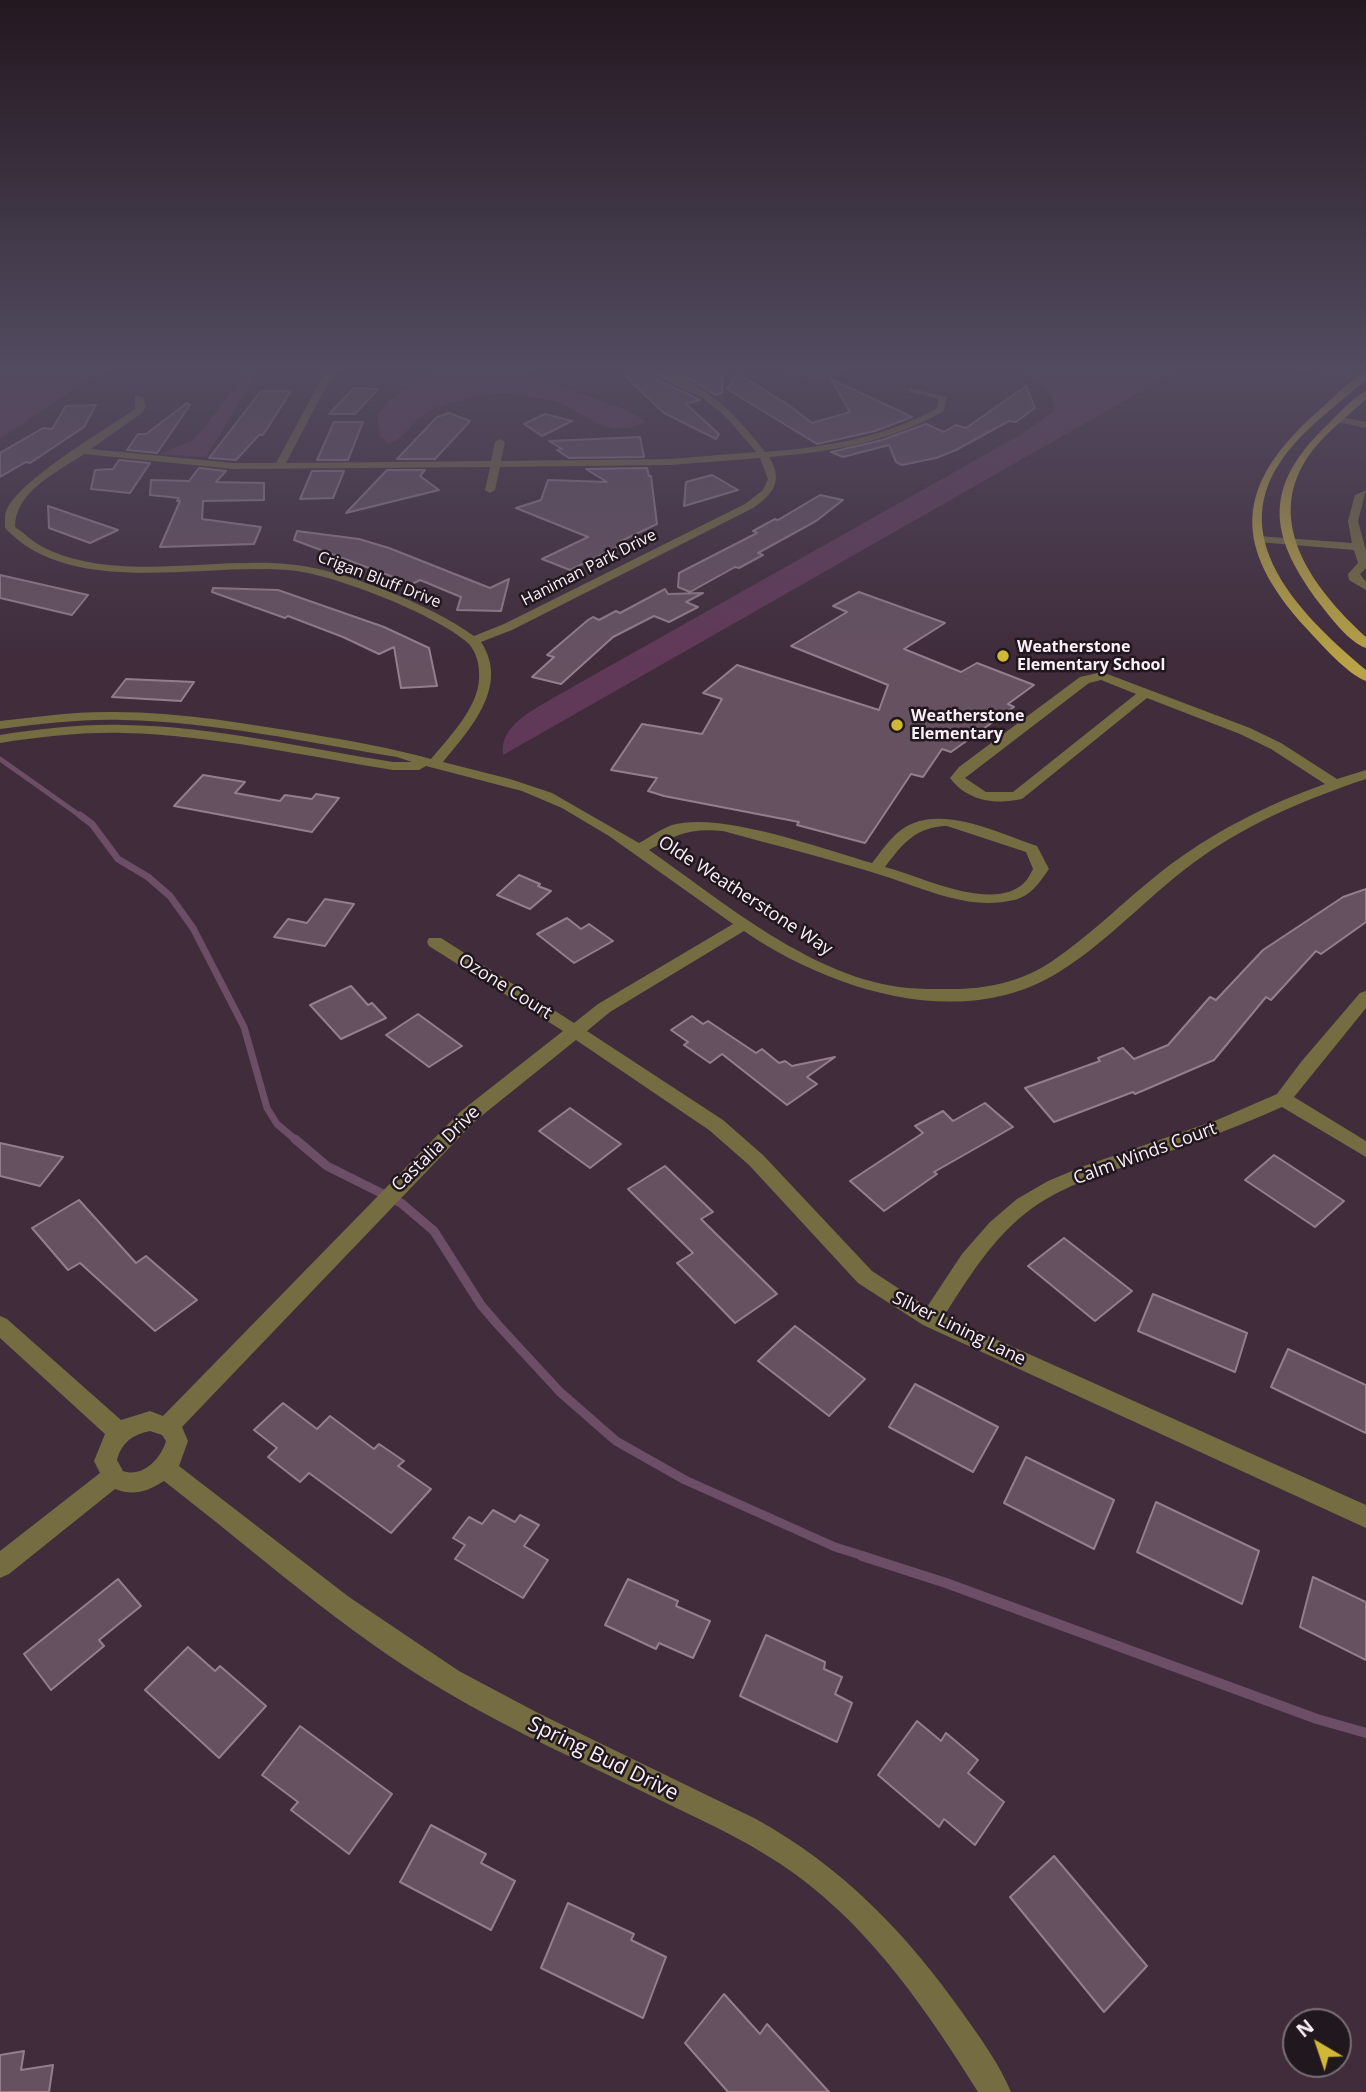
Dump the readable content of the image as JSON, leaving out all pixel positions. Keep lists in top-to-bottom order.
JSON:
{
  "streets": {
    "street": [
      "Haniman Park Drive",
      "Crigan Bluff Drive",
      "Olde Weatherstone Way",
      "Ozone Court",
      "Castalia Drive",
      "Calm Winds Court",
      "Silver Lining Lane",
      "Spring Bud Drive"
    ]
  },
  "crossings": [
    ["Haniman Park Drive", "Crigan Bluff Drive"],
    ["Olde Weatherstone Way", "Castalia Drive"],
    ["Ozone Court", "Castalia Drive"],
    ["Ozone Court", "Silver Lining Lane"],
    ["Castalia Drive", "Silver Lining Lane"],
    ["Castalia Drive", "Spring Bud Drive"],
    ["Calm Winds Court", "Silver Lining Lane"]
  ],
  "places": ["Weatherstone Elementary School", "Weatherstone Elementary"],
  "north": "top left"
}
